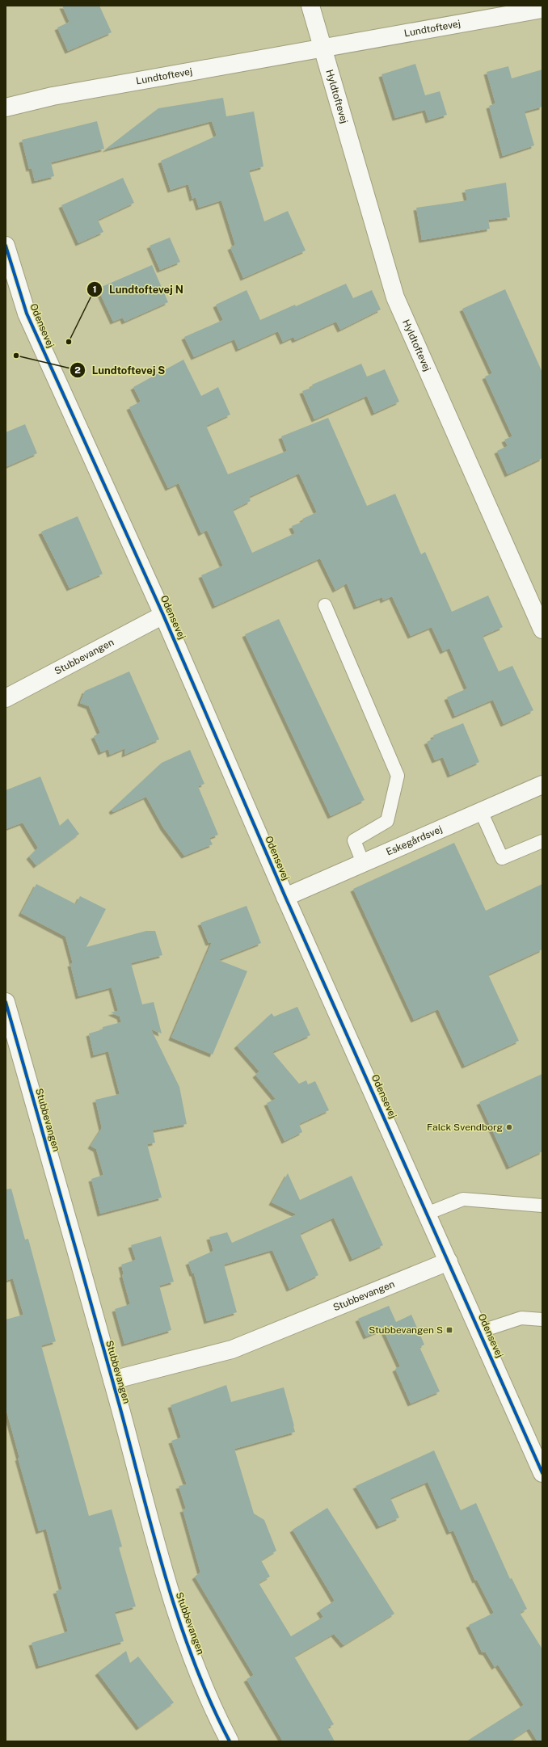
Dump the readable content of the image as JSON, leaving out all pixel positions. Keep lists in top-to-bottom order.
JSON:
{
  "streets": {
    "street": [
      "Lundtoftevej",
      "Hyldtoftevej",
      "Odensevej",
      "Stubbevangen",
      "Eskegårdsvej"
    ]
  },
  "crossings": [
    ["Lundtoftevej", "Hyldtoftevej"],
    ["Odensevej", "Stubbevangen"],
    ["Odensevej", "Eskegårdsvej"]
  ],
  "places": {
    "other": ["Lundtoftevej N", "Lundtoftevej S", "Falck Svendborg"],
    "transit": ["Stubbevangen S"]
  }
}
